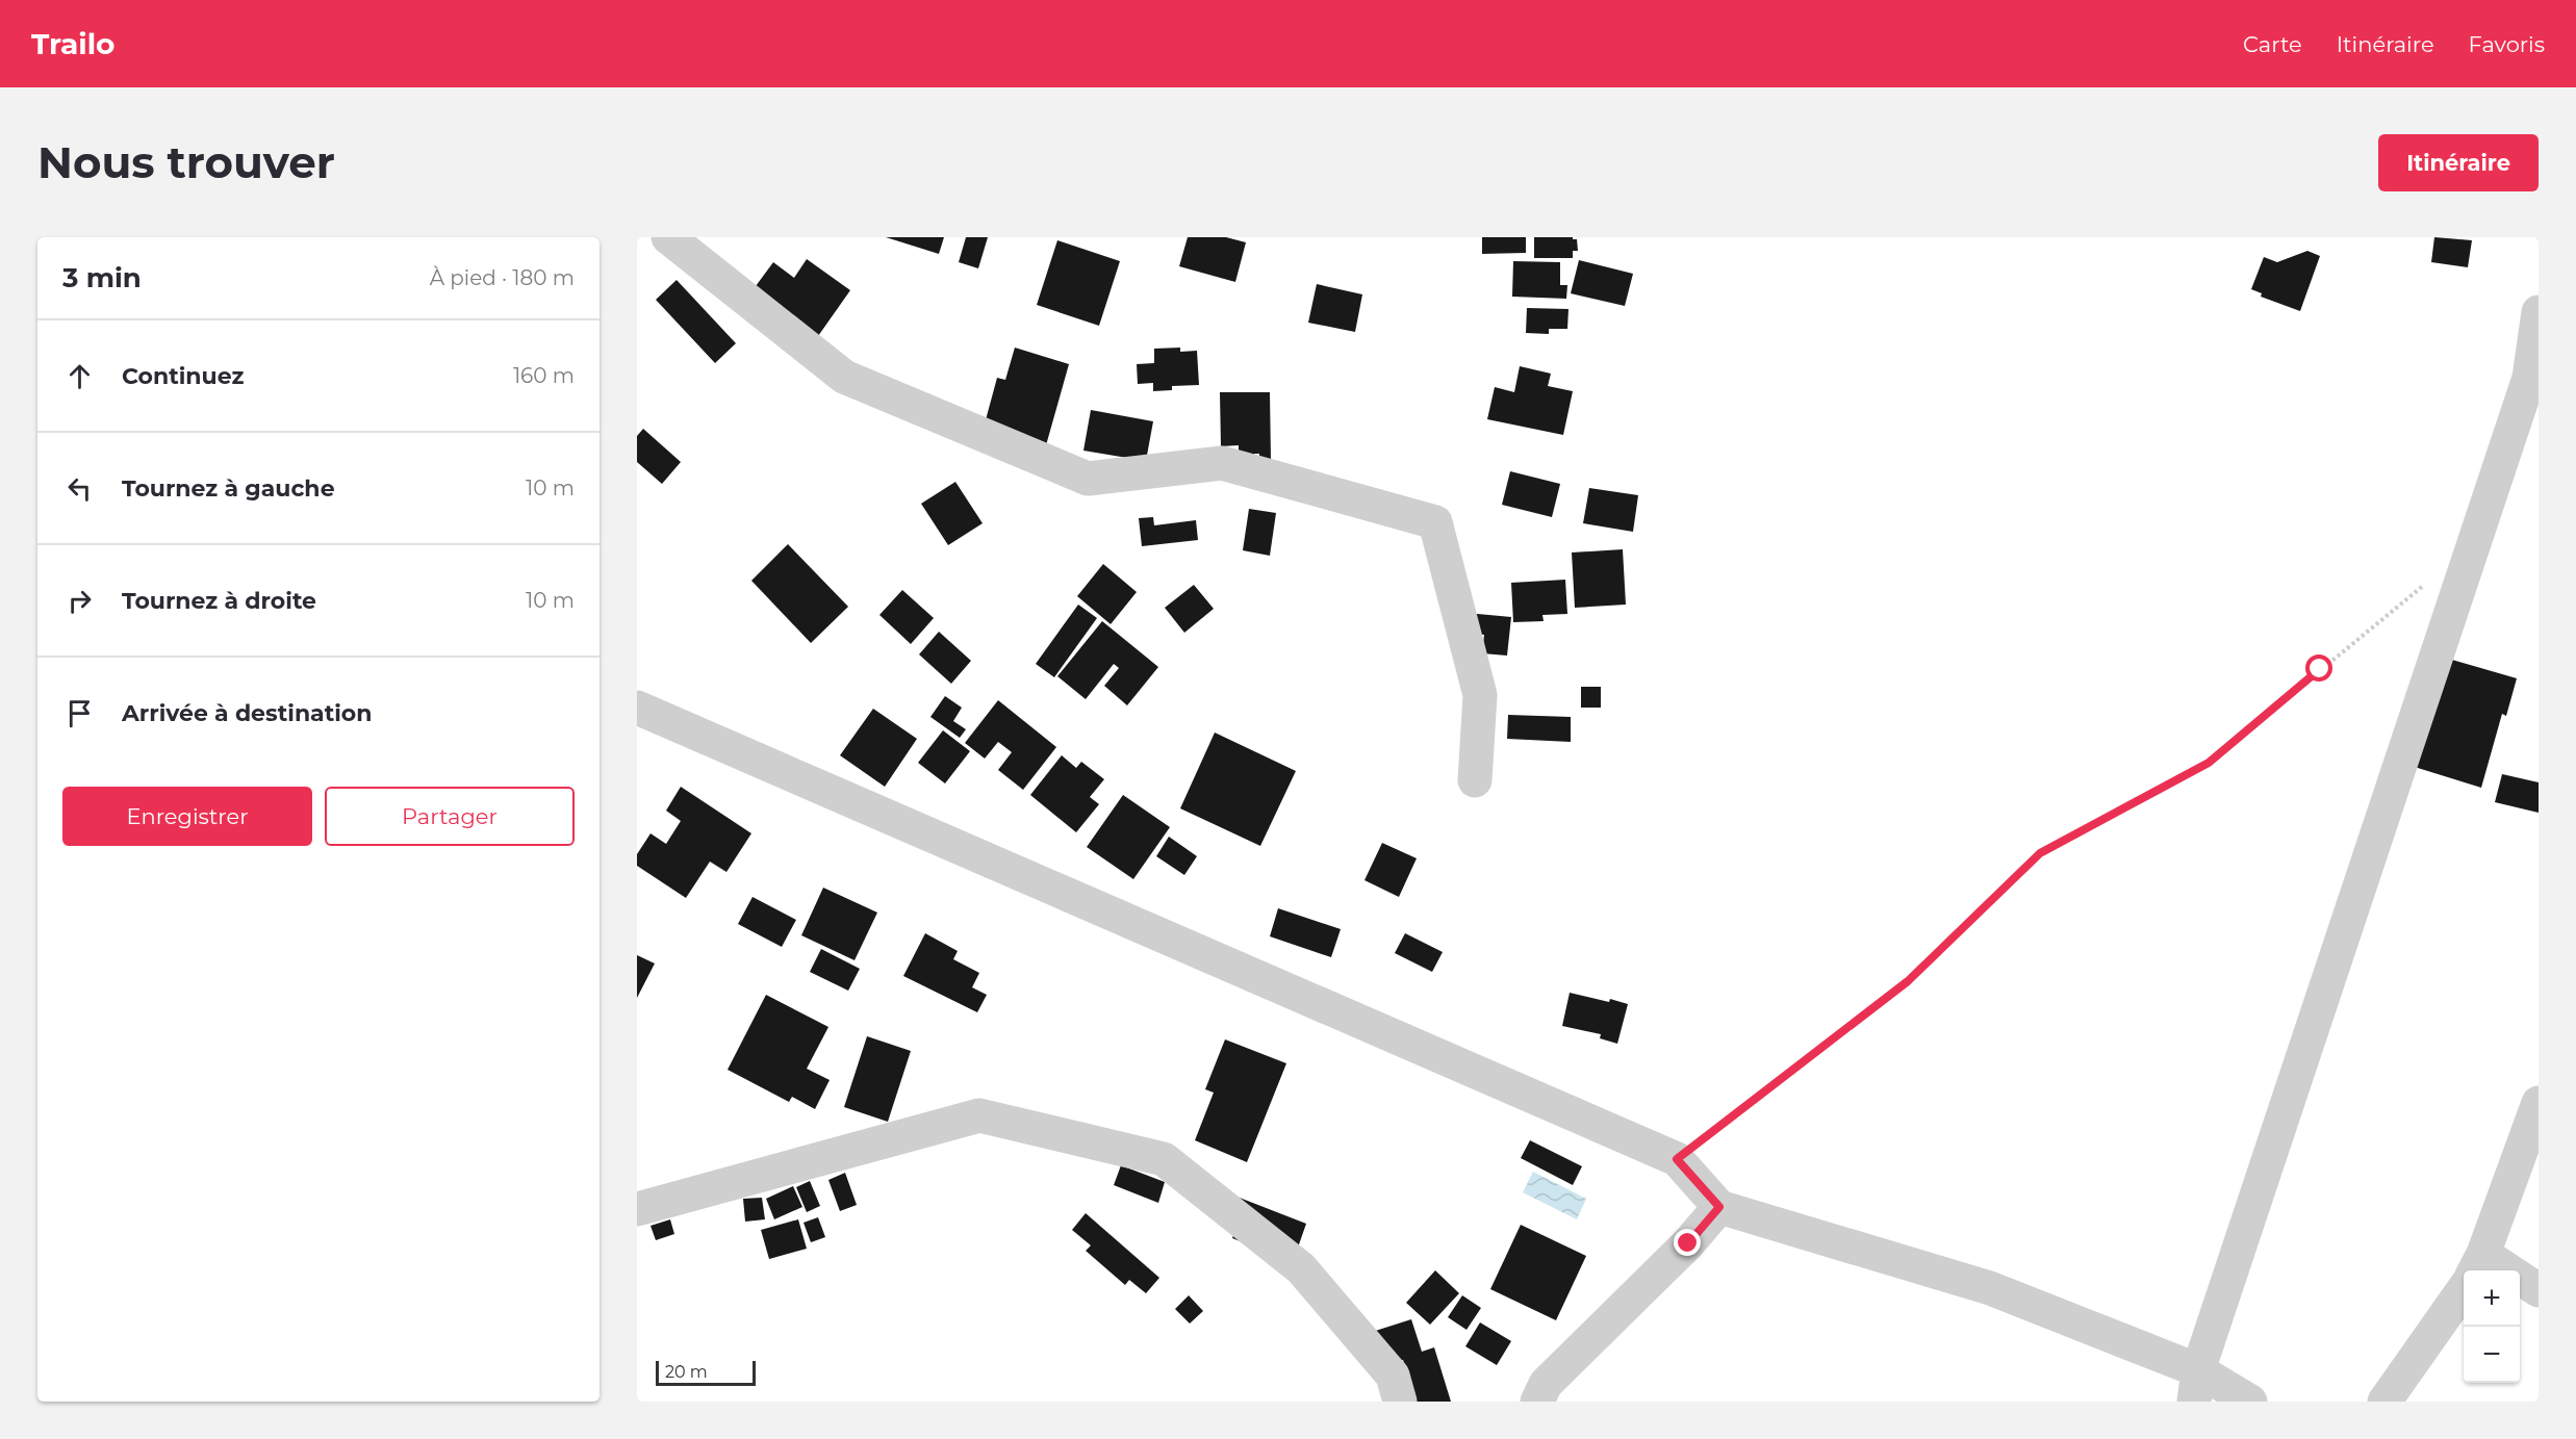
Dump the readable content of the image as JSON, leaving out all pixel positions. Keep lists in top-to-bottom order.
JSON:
{
  "scale_bar": "20 m",
  "page": {
    "header": "Trailo",
    "nav": ["Carte", "Itinéraire", "Favoris"],
    "buttons": [
      "Itinéraire",
      ["Enregistrer", "Partager"]
    ],
    "title": "Nous trouver",
    "heading": ["3 min", "À pied · 180 m"],
    "list": [
      ["Continuez", "160 m"],
      ["Tournez à gauche", "10 m"],
      ["Tournez à droite", "10 m"],
      "Arrivée à destination"
    ],
    "map_buttons": ["+", "−"],
    "scale": "20 m"
  }
}
